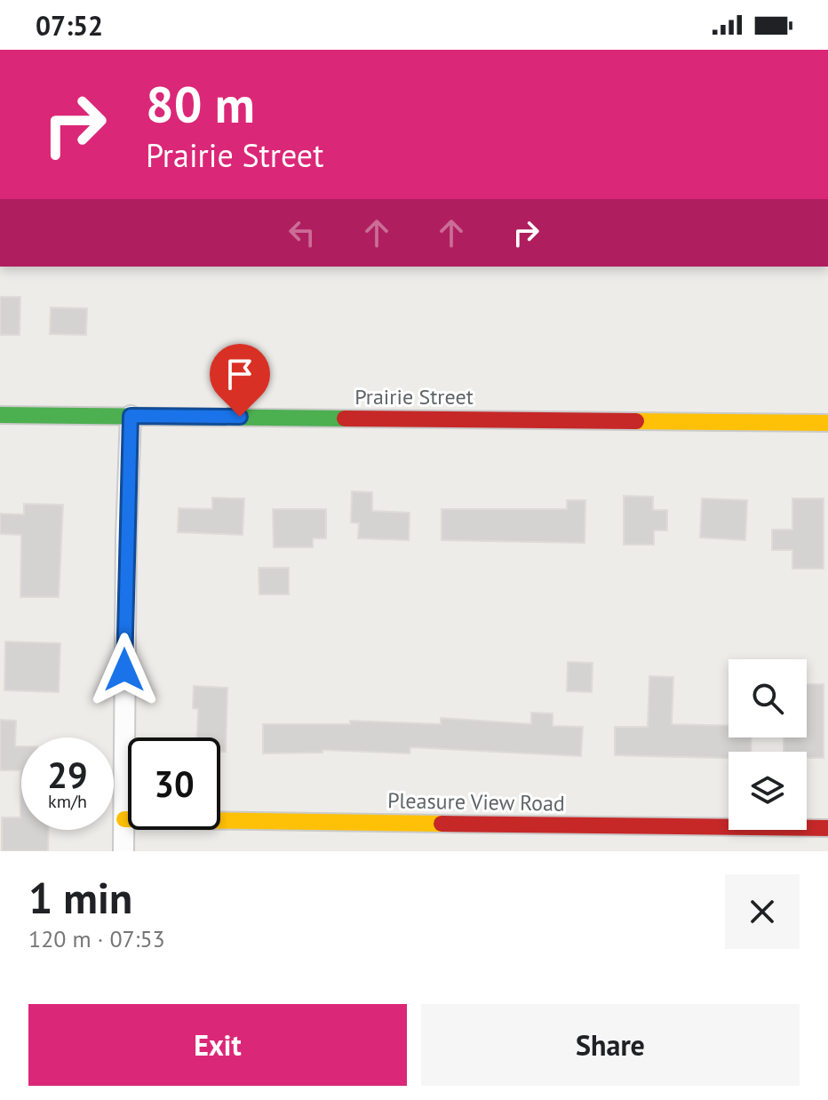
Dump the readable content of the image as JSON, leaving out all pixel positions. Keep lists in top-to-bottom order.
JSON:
{
  "streets": {
    "street": ["Prairie Street", "Pleasure View Road"]
  },
  "page": {
    "status": "07:52",
    "turn": ["80 m", "Prairie Street"],
    "speed": "29 km/h",
    "limit": "30",
    "heading": ["1 min", "120 m · 07:53"],
    "buttons": ["Exit", "Share"]
  }
}
